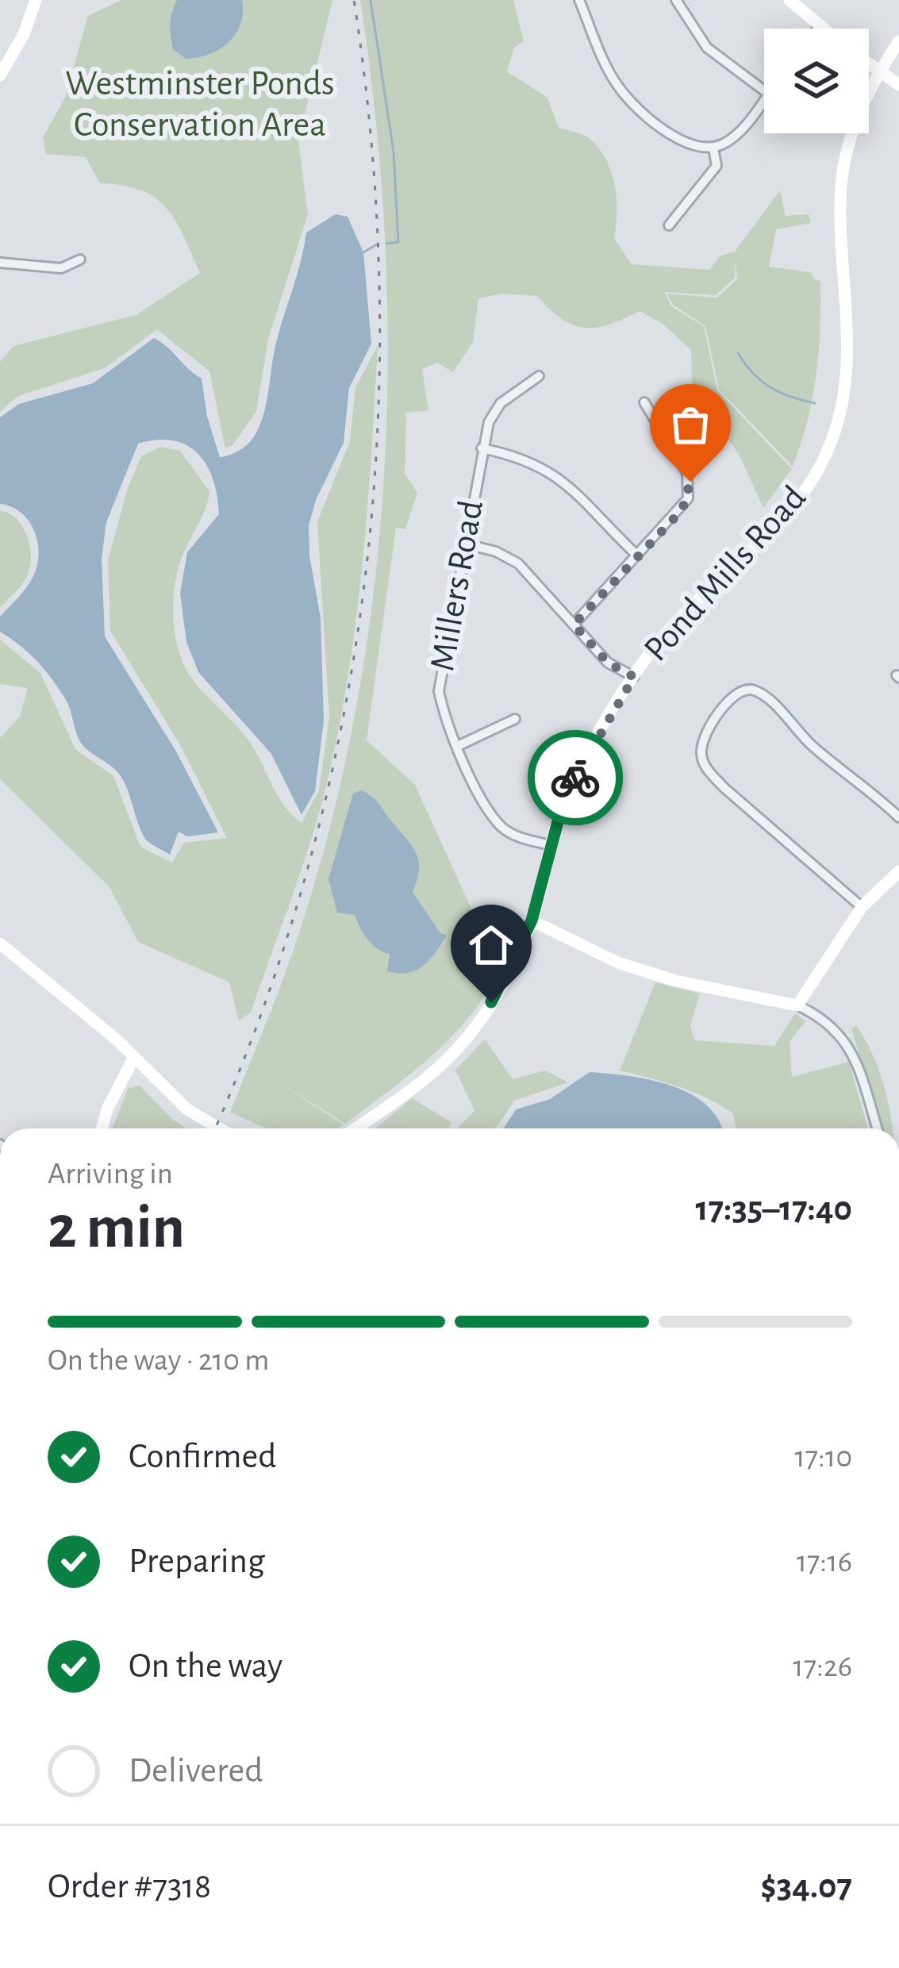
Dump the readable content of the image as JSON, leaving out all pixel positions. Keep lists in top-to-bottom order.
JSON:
{
  "streets": {
    "main road": ["Pond Mills Road"],
    "street": ["Millers Road"]
  },
  "crossings": [
    ["Pond Mills Road", "Millers Road"]
  ],
  "parks": ["Westminster Ponds Conservation Area"],
  "page": {
    "heading": ["2 min", "Arriving in", "17:35–17:40"],
    "panel": ["Order #7318", "$34.07"],
    "bar": "On the way · 210 m",
    "list": [
      ["Confirmed", "17:10"],
      ["Preparing", "17:16"],
      ["On the way", "17:26"],
      "Delivered"
    ]
  }
}
